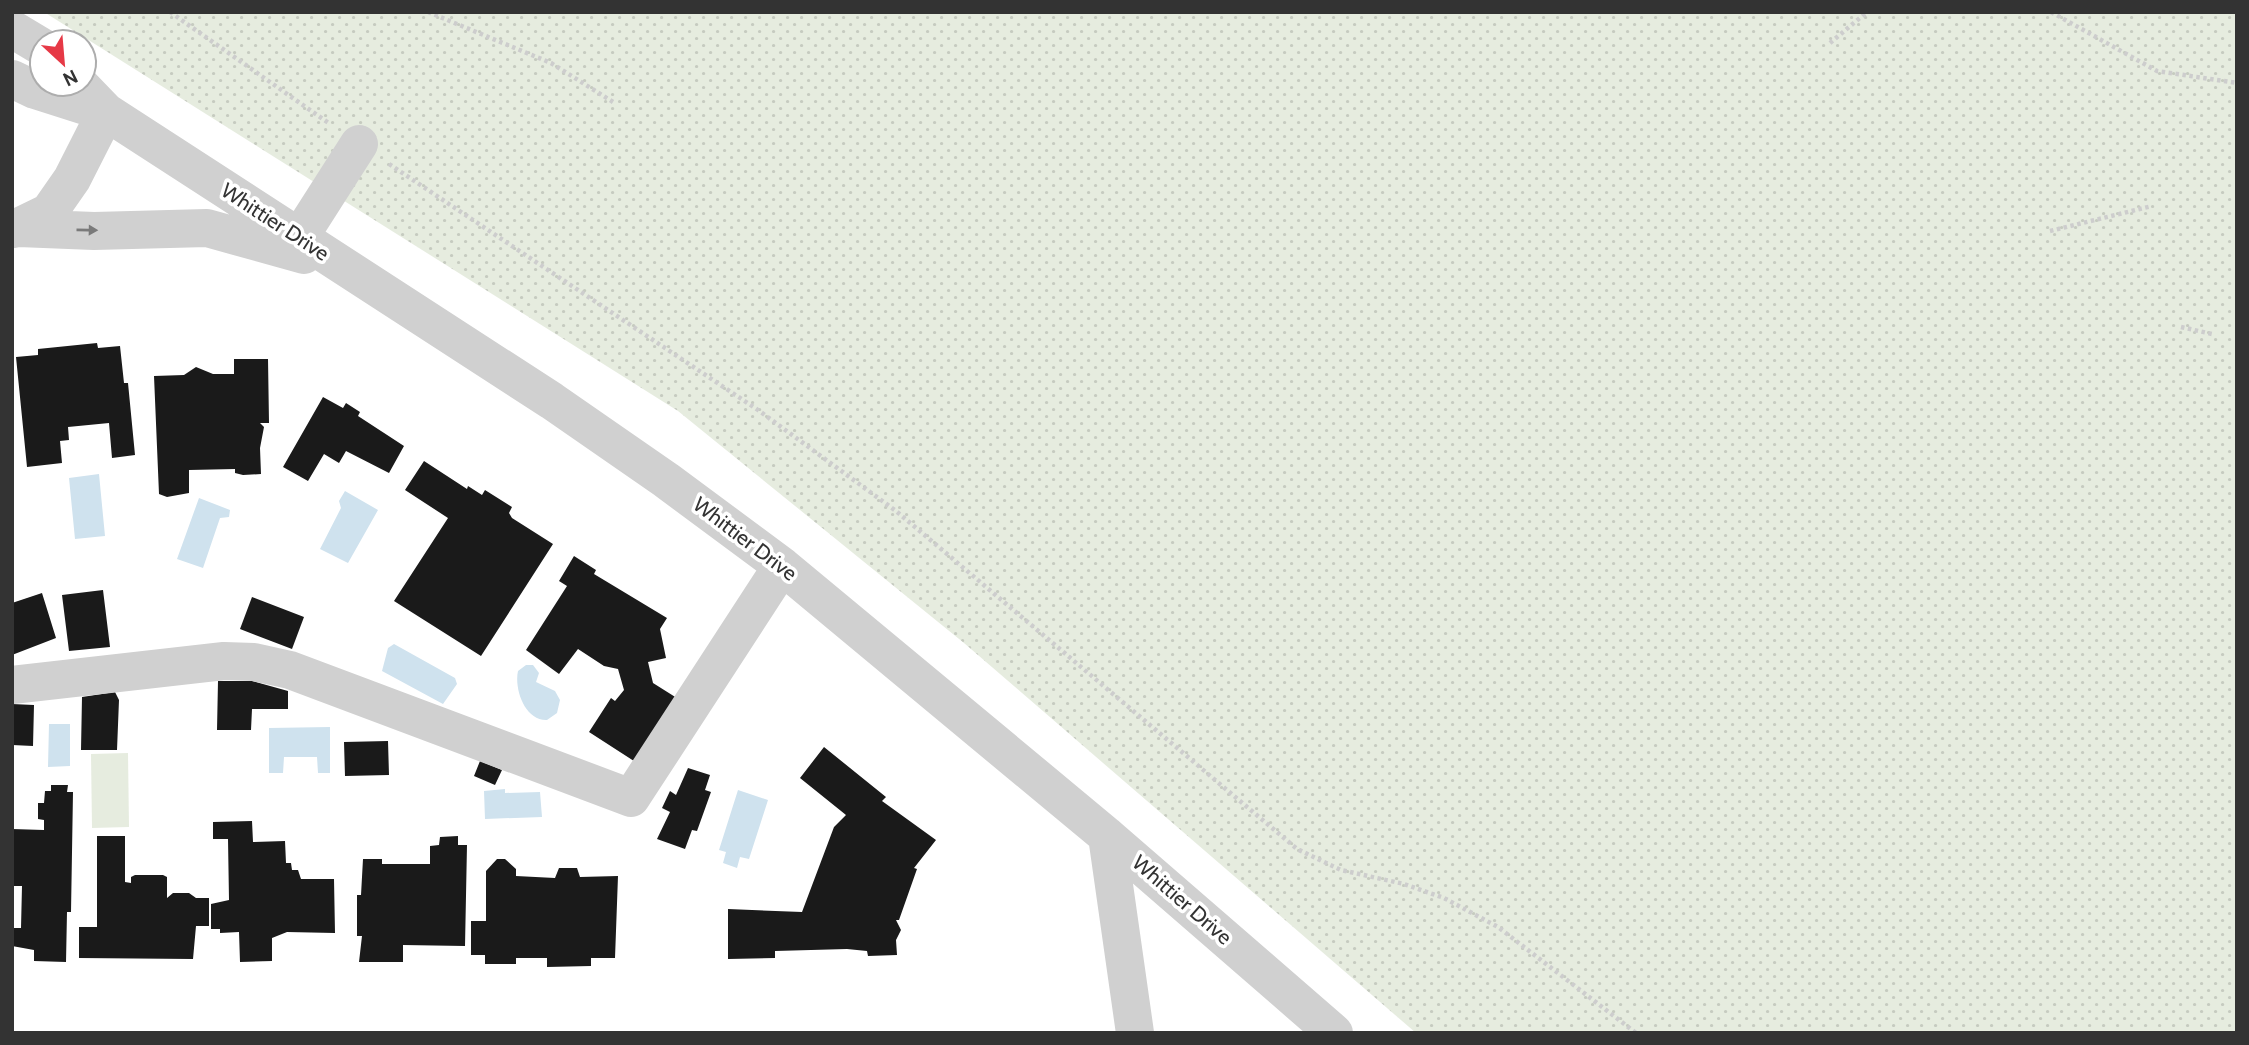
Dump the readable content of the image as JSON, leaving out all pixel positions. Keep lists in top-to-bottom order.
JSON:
{
  "streets": {
    "street": ["Whittier Drive"]
  },
  "north": "bottom right"
}
